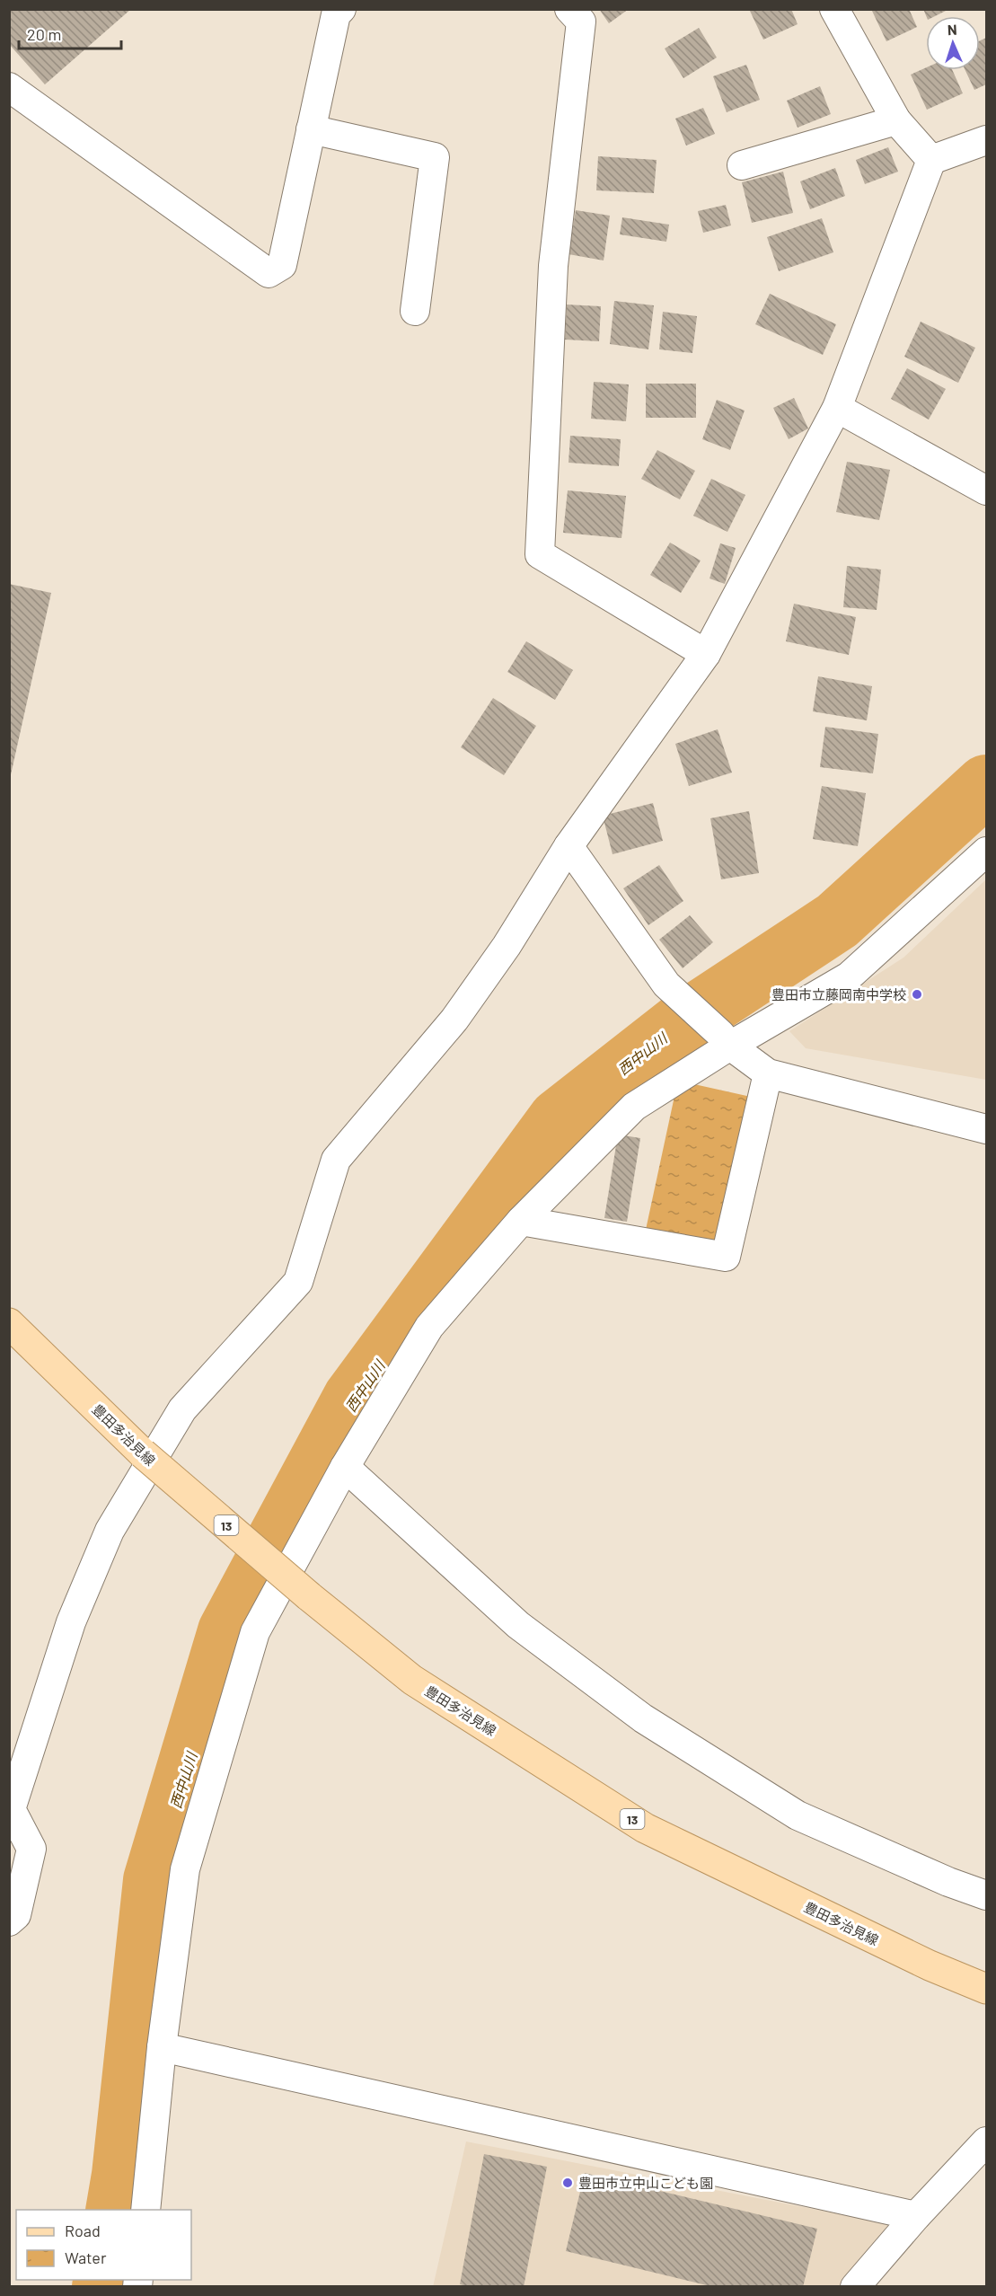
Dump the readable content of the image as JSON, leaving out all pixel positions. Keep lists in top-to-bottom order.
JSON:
{
  "streets": {
    "main road": ["豊田多治見線", "13"]
  },
  "water": ["西中山川"],
  "places": ["豊田市立藤岡南中学校", "豊田市立中山こども園"],
  "legend": ["Road", "Water"],
  "scale_bar": "20 m",
  "north": "top"
}
